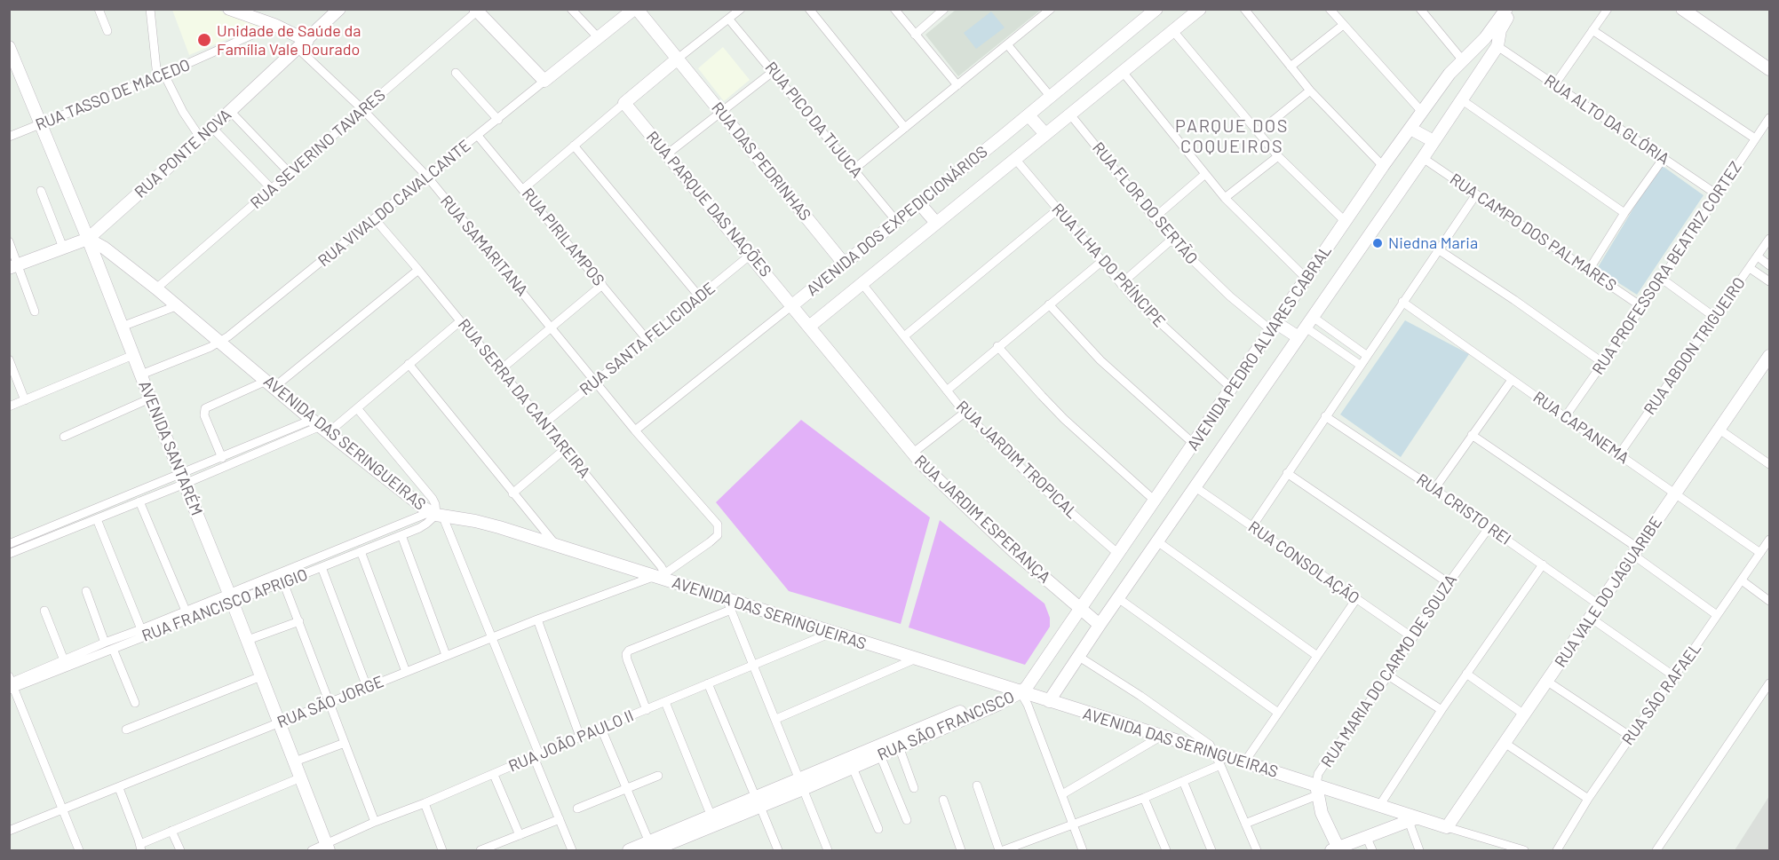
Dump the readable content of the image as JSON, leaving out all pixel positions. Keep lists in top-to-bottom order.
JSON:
{
  "streets": {
    "street": [
      "RUA TASSO DE MACEDO",
      "RUA PICO DA TIJUCA",
      "RUA ALTO DA GLÓRIA",
      "RUA SEVERINO TAVARES",
      "RUA PONTE NOVA",
      "RUA DAS PEDRINHAS",
      "RUA VIVALDO CAVALCANTE",
      "RUA FLOR DO SERTÃO",
      "RUA PARQUE DAS NAÇÕES",
      "AVENIDA DOS EXPEDICIONÁRIOS",
      "RUA CAMPO DOS PALMARES",
      "RUA PIRILAMPOS",
      "RUA SAMARITANA",
      "RUA ILHA DO PRÍNCIPE",
      "RUA PROFESSORA BEATRIZ CORTEZ",
      "RUA SANTA FELICIDADE",
      "RUA ABDON TRIGUEIRO",
      "AVENIDA PEDRO ALVARES CABRAL",
      "RUA SERRA DA CANTAREIRA",
      "RUA CAPANEMA",
      "AVENIDA DAS SERINGUEIRAS",
      "AVENIDA SANTARÉM",
      "RUA JARDIM TROPICAL",
      "RUA CRISTO REI",
      "RUA JARDIM ESPERANÇA",
      "RUA CONSOLAÇÃO",
      "RUA VALE DO JAGUARIBE",
      "RUA FRANCISCO APRIGIO",
      "RUA MARIA DO CARMO DE SOUZA",
      "RUA SÃO RAFAEL",
      "RUA SÃO JORGE",
      "RUA SÃO FRANCISCO",
      "RUA JOÃO PAULO II"
    ]
  },
  "crossings": [
    ["RUA TASSO DE MACEDO", "AVENIDA SANTARÉM"],
    ["RUA PICO DA TIJUCA", "AVENIDA DOS EXPEDICIONÁRIOS"],
    ["RUA ALTO DA GLÓRIA", "RUA PROFESSORA BEATRIZ CORTEZ"],
    ["RUA ALTO DA GLÓRIA", "AVENIDA PEDRO ALVARES CABRAL"],
    ["RUA SEVERINO TAVARES", "RUA SAMARITANA"],
    ["RUA SEVERINO TAVARES", "AVENIDA DAS SERINGUEIRAS"],
    ["RUA PONTE NOVA", "RUA SAMARITANA"],
    ["RUA PONTE NOVA", "AVENIDA DAS SERINGUEIRAS"],
    ["RUA PONTE NOVA", "AVENIDA SANTARÉM"],
    ["RUA DAS PEDRINHAS", "RUA VIVALDO CAVALCANTE"],
    ["RUA DAS PEDRINHAS", "AVENIDA DOS EXPEDICIONÁRIOS"],
    ["RUA VIVALDO CAVALCANTE", "RUA PIRILAMPOS"],
    ["RUA VIVALDO CAVALCANTE", "RUA SAMARITANA"],
    ["RUA VIVALDO CAVALCANTE", "RUA SERRA DA CANTAREIRA"],
    ["RUA VIVALDO CAVALCANTE", "AVENIDA DAS SERINGUEIRAS"],
    ["RUA VIVALDO CAVALCANTE", "AVENIDA SANTARÉM"],
    ["RUA FLOR DO SERTÃO", "AVENIDA DOS EXPEDICIONÁRIOS"],
    ["RUA FLOR DO SERTÃO", "AVENIDA PEDRO ALVARES CABRAL"],
    ["RUA PARQUE DAS NAÇÕES", "AVENIDA DOS EXPEDICIONÁRIOS"],
    ["RUA PARQUE DAS NAÇÕES", "RUA SANTA FELICIDADE"],
    ["RUA PARQUE DAS NAÇÕES", "RUA JARDIM ESPERANÇA"],
    ["AVENIDA DOS EXPEDICIONÁRIOS", "RUA SAMARITANA"],
    ["AVENIDA DOS EXPEDICIONÁRIOS", "RUA ILHA DO PRÍNCIPE"],
    ["AVENIDA DOS EXPEDICIONÁRIOS", "RUA JARDIM TROPICAL"],
    ["AVENIDA DOS EXPEDICIONÁRIOS", "RUA JARDIM ESPERANÇA"],
    ["RUA CAMPO DOS PALMARES", "RUA PROFESSORA BEATRIZ CORTEZ"],
    ["RUA CAMPO DOS PALMARES", "AVENIDA PEDRO ALVARES CABRAL"],
    ["RUA PIRILAMPOS", "RUA SANTA FELICIDADE"],
    ["RUA SAMARITANA", "RUA SANTA FELICIDADE"],
    ["RUA SAMARITANA", "RUA SERRA DA CANTAREIRA"],
    ["RUA SAMARITANA", "AVENIDA DAS SERINGUEIRAS"],
    ["RUA ILHA DO PRÍNCIPE", "AVENIDA PEDRO ALVARES CABRAL"],
    ["RUA PROFESSORA BEATRIZ CORTEZ", "RUA CAPANEMA"],
    ["RUA SANTA FELICIDADE", "RUA SERRA DA CANTAREIRA"],
    ["RUA ABDON TRIGUEIRO", "RUA CAPANEMA"],
    ["AVENIDA PEDRO ALVARES CABRAL", "AVENIDA DAS SERINGUEIRAS"],
    ["AVENIDA PEDRO ALVARES CABRAL", "RUA JARDIM TROPICAL"],
    ["AVENIDA PEDRO ALVARES CABRAL", "RUA JARDIM ESPERANÇA"],
    ["AVENIDA PEDRO ALVARES CABRAL", "RUA CONSOLAÇÃO"],
    ["AVENIDA PEDRO ALVARES CABRAL", "RUA SÃO FRANCISCO"],
    ["RUA SERRA DA CANTAREIRA", "AVENIDA DAS SERINGUEIRAS"],
    ["RUA CAPANEMA", "RUA VALE DO JAGUARIBE"],
    ["RUA CAPANEMA", "RUA SÃO RAFAEL"],
    ["AVENIDA DAS SERINGUEIRAS", "AVENIDA SANTARÉM"],
    ["AVENIDA DAS SERINGUEIRAS", "RUA VALE DO JAGUARIBE"],
    ["AVENIDA DAS SERINGUEIRAS", "RUA FRANCISCO APRIGIO"],
    ["AVENIDA DAS SERINGUEIRAS", "RUA MARIA DO CARMO DE SOUZA"],
    ["AVENIDA DAS SERINGUEIRAS", "RUA SÃO JORGE"],
    ["AVENIDA DAS SERINGUEIRAS", "RUA SÃO FRANCISCO"],
    ["AVENIDA DAS SERINGUEIRAS", "RUA JOÃO PAULO II"],
    ["AVENIDA SANTARÉM", "RUA FRANCISCO APRIGIO"],
    ["AVENIDA SANTARÉM", "RUA SÃO JORGE"],
    ["AVENIDA SANTARÉM", "RUA JOÃO PAULO II"],
    ["RUA CRISTO REI", "RUA VALE DO JAGUARIBE"],
    ["RUA CRISTO REI", "RUA MARIA DO CARMO DE SOUZA"],
    ["RUA CONSOLAÇÃO", "RUA MARIA DO CARMO DE SOUZA"]
  ],
  "districts": ["PARQUE DOS COQUEIROS"],
  "places": ["Unidade de Saúde da Família Vale Dourado", "Niedna Maria"]
}
